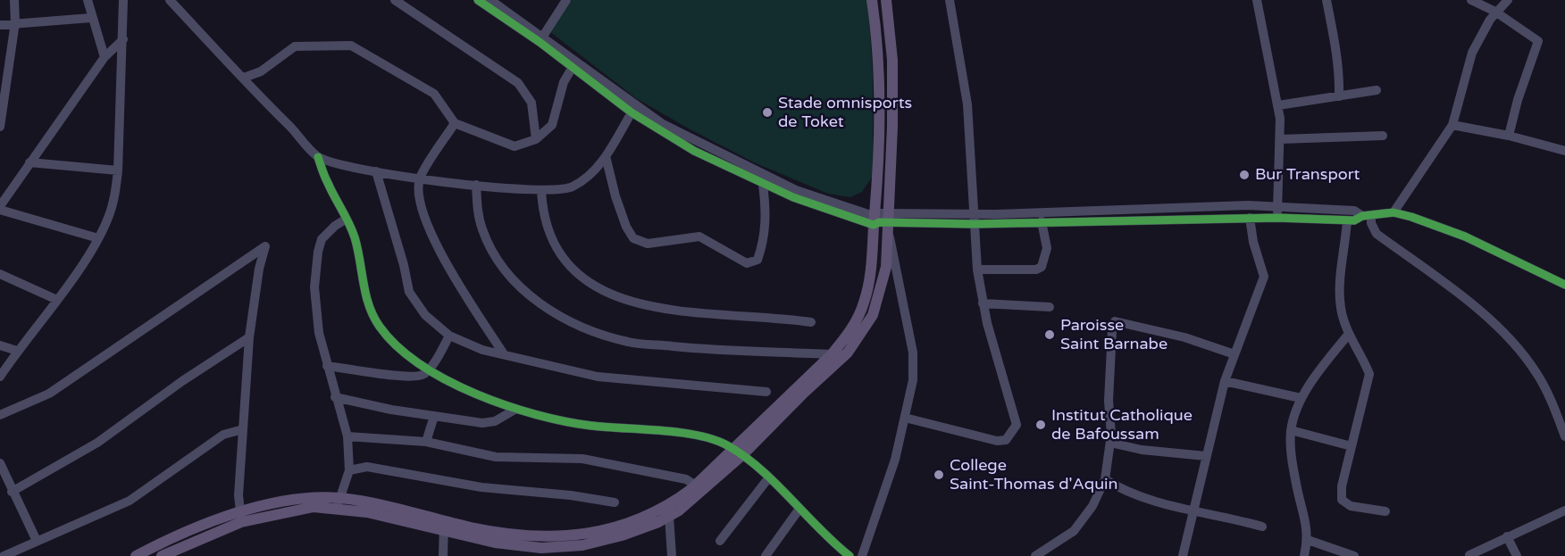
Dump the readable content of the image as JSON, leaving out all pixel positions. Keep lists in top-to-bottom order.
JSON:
{
  "places": [
    "Stade omnisports de Toket",
    "Bur Transport",
    "Paroisse Saint Barnabe",
    "Institut Catholique de Bafoussam",
    "College Saint-Thomas d'Aquin"
  ]
}
